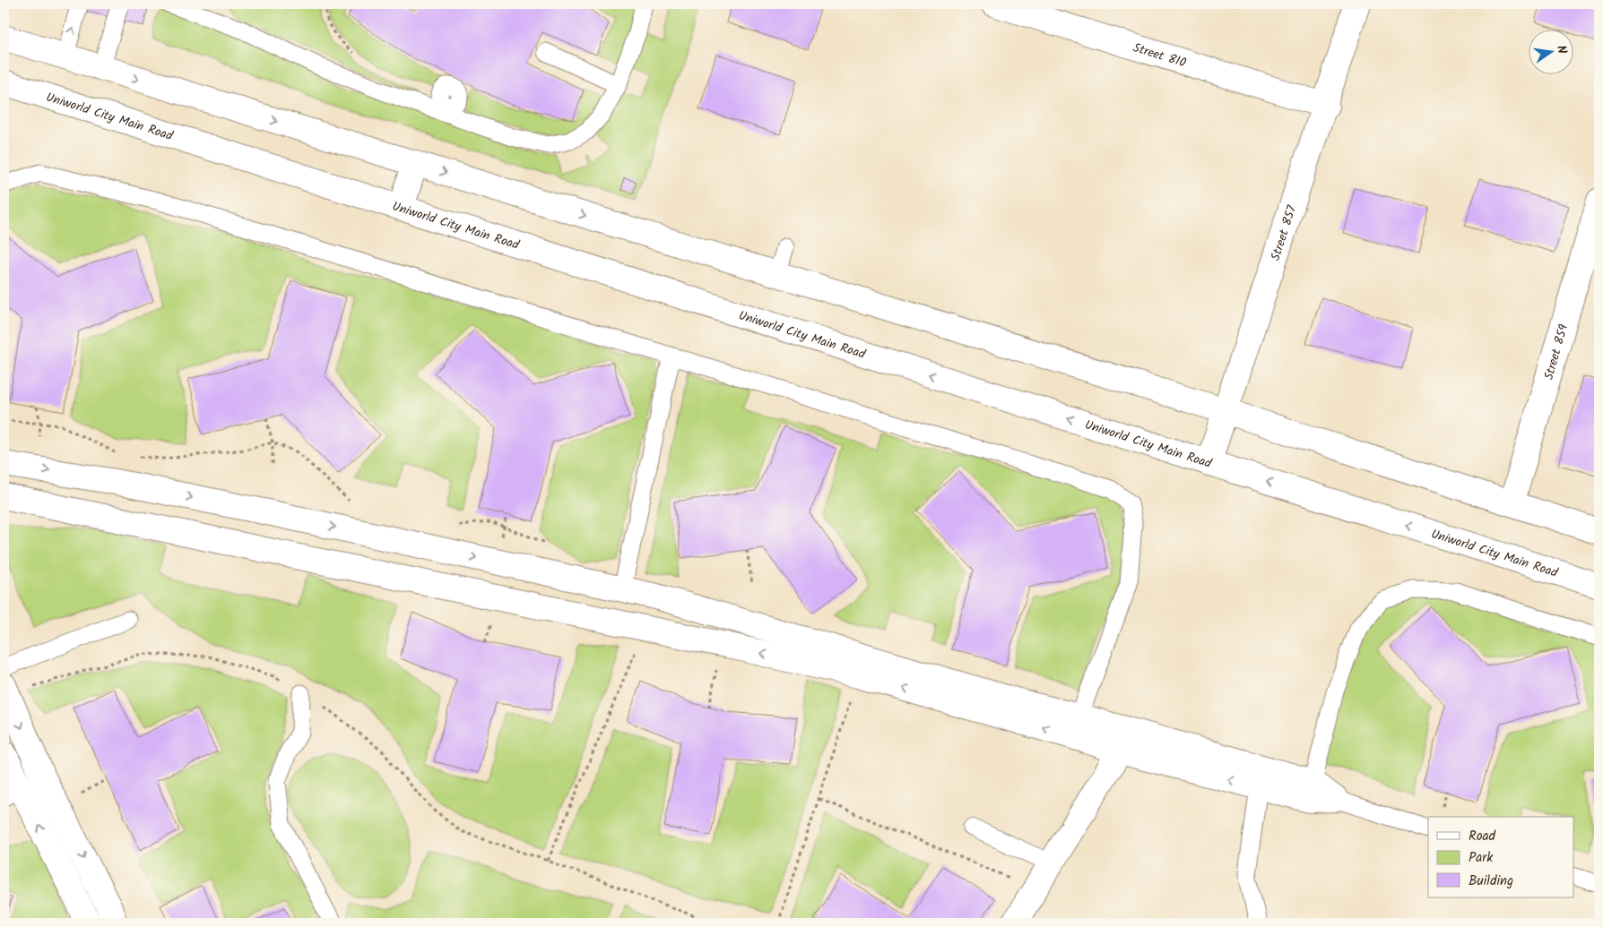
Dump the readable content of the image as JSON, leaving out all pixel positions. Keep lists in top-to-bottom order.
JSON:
{
  "streets": {
    "street": [
      "Street 810",
      "Uniworld City Main Road",
      "Street 857",
      "Street 859"
    ]
  },
  "crossings": [
    ["Street 810", "Street 857"],
    ["Uniworld City Main Road", "Street 857"]
  ],
  "legend": ["Road", "Park", "Building"],
  "north": "right"
}
